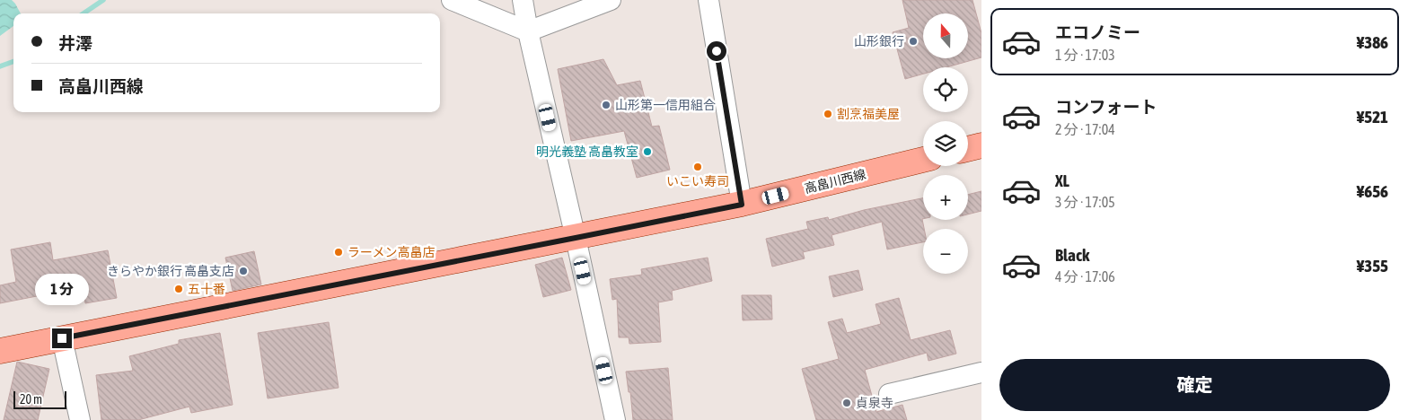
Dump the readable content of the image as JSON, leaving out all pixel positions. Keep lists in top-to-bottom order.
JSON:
{
  "streets": {
    "main road": ["高畠川西線"]
  },
  "places": [
    "山形銀行",
    "山形第一信用組合",
    "割烹福美屋",
    "明光義塾 高畠教室",
    "いこい寿司",
    "ラーメン高畠店",
    "きらやか銀行 高畠支店",
    "五十番",
    "貞泉寺"
  ],
  "scale_bar": "20 m",
  "north": "top",
  "page": {
    "list": [
      {
        "name": "エコノミー",
        "note": "1 分 · 17:03",
        "value": "¥386"
      },
      {
        "name": "コンフォート",
        "note": "2 分 · 17:04",
        "value": "¥521"
      },
      {
        "name": "XL",
        "note": "3 分 · 17:05",
        "value": "¥656"
      },
      {
        "name": "Black",
        "note": "4 分 · 17:06",
        "value": "¥355"
      }
    ],
    "map_buttons": ["+", "−"],
    "banner": ["井澤", "高畠川西線"],
    "bubble": "1 分",
    "buttons": "確定",
    "scale": "20 m"
  }
}
